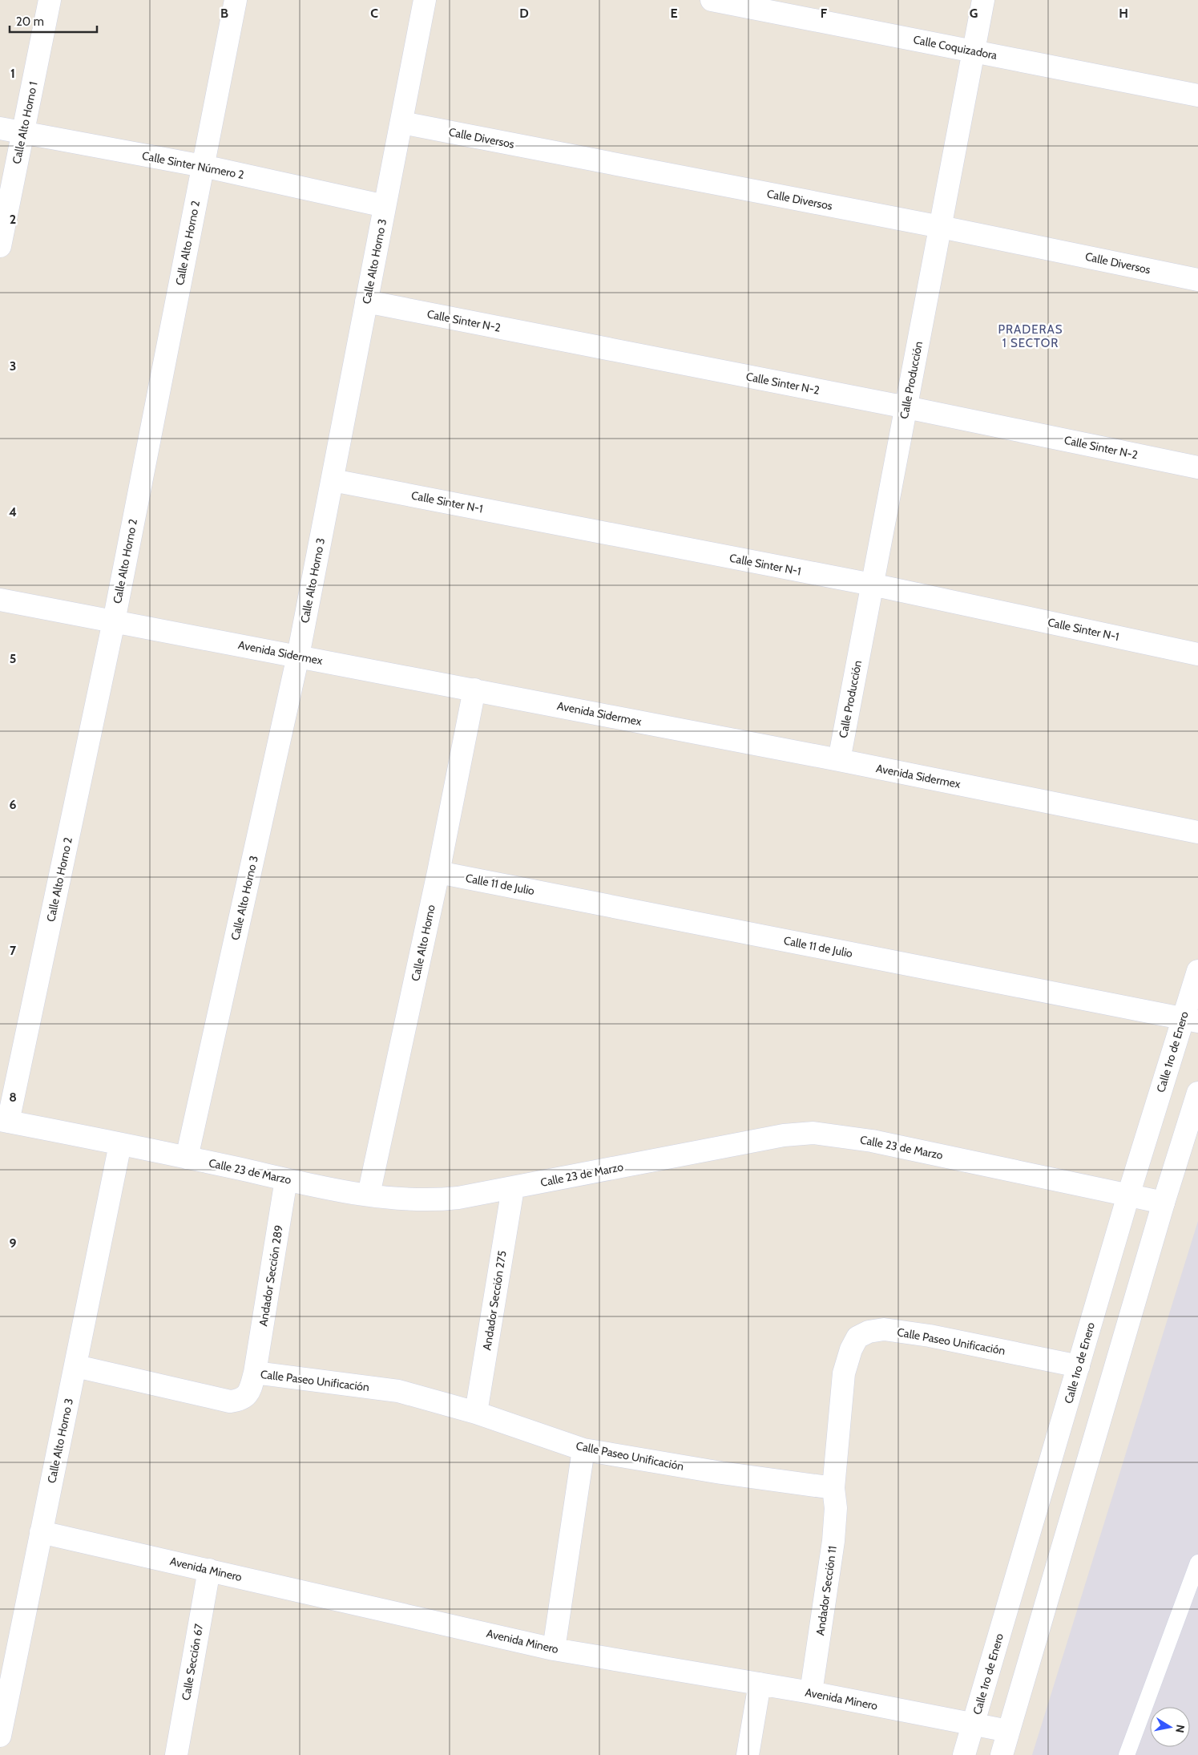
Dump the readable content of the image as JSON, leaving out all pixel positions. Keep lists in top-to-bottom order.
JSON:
{
  "streets": {
    "street": [
      "Calle Coquizadora",
      "Calle Alto Horno 1",
      "Calle Diversos",
      "Calle Sinter Número 2",
      "Calle Alto Horno 2",
      "Calle Alto Horno 3",
      "Calle Sinter N-2",
      "Calle Producción",
      "Calle Sinter N-1",
      "Avenida Sidermex",
      "Calle 11 de Julio",
      "Calle Alto Horno",
      "Calle 1ro de Enero",
      "Calle 23 de Marzo",
      "Andador Sección 289",
      "Andador Sección 275",
      "Calle Paseo Unificación",
      "Avenida Minero",
      "Andador Sección 11",
      "Calle Sección 67"
    ]
  },
  "crossings": [
    ["Calle Coquizadora", "Calle Producción"],
    ["Calle Alto Horno 1", "Calle Sinter Número 2"],
    ["Calle Diversos", "Calle Alto Horno 3"],
    ["Calle Diversos", "Calle Producción"],
    ["Calle Sinter Número 2", "Calle Alto Horno 2"],
    ["Calle Sinter Número 2", "Calle Alto Horno 3"],
    ["Calle Alto Horno 2", "Avenida Sidermex"],
    ["Calle Alto Horno 2", "Calle 23 de Marzo"],
    ["Calle Alto Horno 3", "Calle Sinter N-2"],
    ["Calle Alto Horno 3", "Calle Sinter N-1"],
    ["Calle Alto Horno 3", "Avenida Sidermex"],
    ["Calle Alto Horno 3", "Calle 23 de Marzo"],
    ["Calle Alto Horno 3", "Calle Paseo Unificación"],
    ["Calle Alto Horno 3", "Avenida Minero"],
    ["Calle Sinter N-2", "Calle Producción"],
    ["Calle Producción", "Calle Sinter N-1"],
    ["Calle Producción", "Avenida Sidermex"],
    ["Avenida Sidermex", "Calle Alto Horno"],
    ["Calle 11 de Julio", "Calle Alto Horno"],
    ["Calle 11 de Julio", "Calle 1ro de Enero"],
    ["Calle Alto Horno", "Calle 23 de Marzo"],
    ["Calle 1ro de Enero", "Calle 23 de Marzo"],
    ["Calle 1ro de Enero", "Calle Paseo Unificación"],
    ["Calle 1ro de Enero", "Avenida Minero"],
    ["Calle 23 de Marzo", "Andador Sección 289"],
    ["Calle 23 de Marzo", "Andador Sección 275"],
    ["Andador Sección 289", "Calle Paseo Unificación"],
    ["Andador Sección 275", "Calle Paseo Unificación"],
    ["Calle Paseo Unificación", "Andador Sección 11"],
    ["Avenida Minero", "Andador Sección 11"],
    ["Avenida Minero", "Calle Sección 67"]
  ],
  "districts": ["PRADERAS 1 SECTOR"],
  "scale_bar": "20 m",
  "north": "right",
  "grid": {
    "columns": [
      "B",
      "C",
      "D",
      "E",
      "F",
      "G",
      "H"
    ],
    "rows": [
      "1",
      "2",
      "3",
      "4",
      "5",
      "6",
      "7",
      "8",
      "9"
    ]
  }
}
